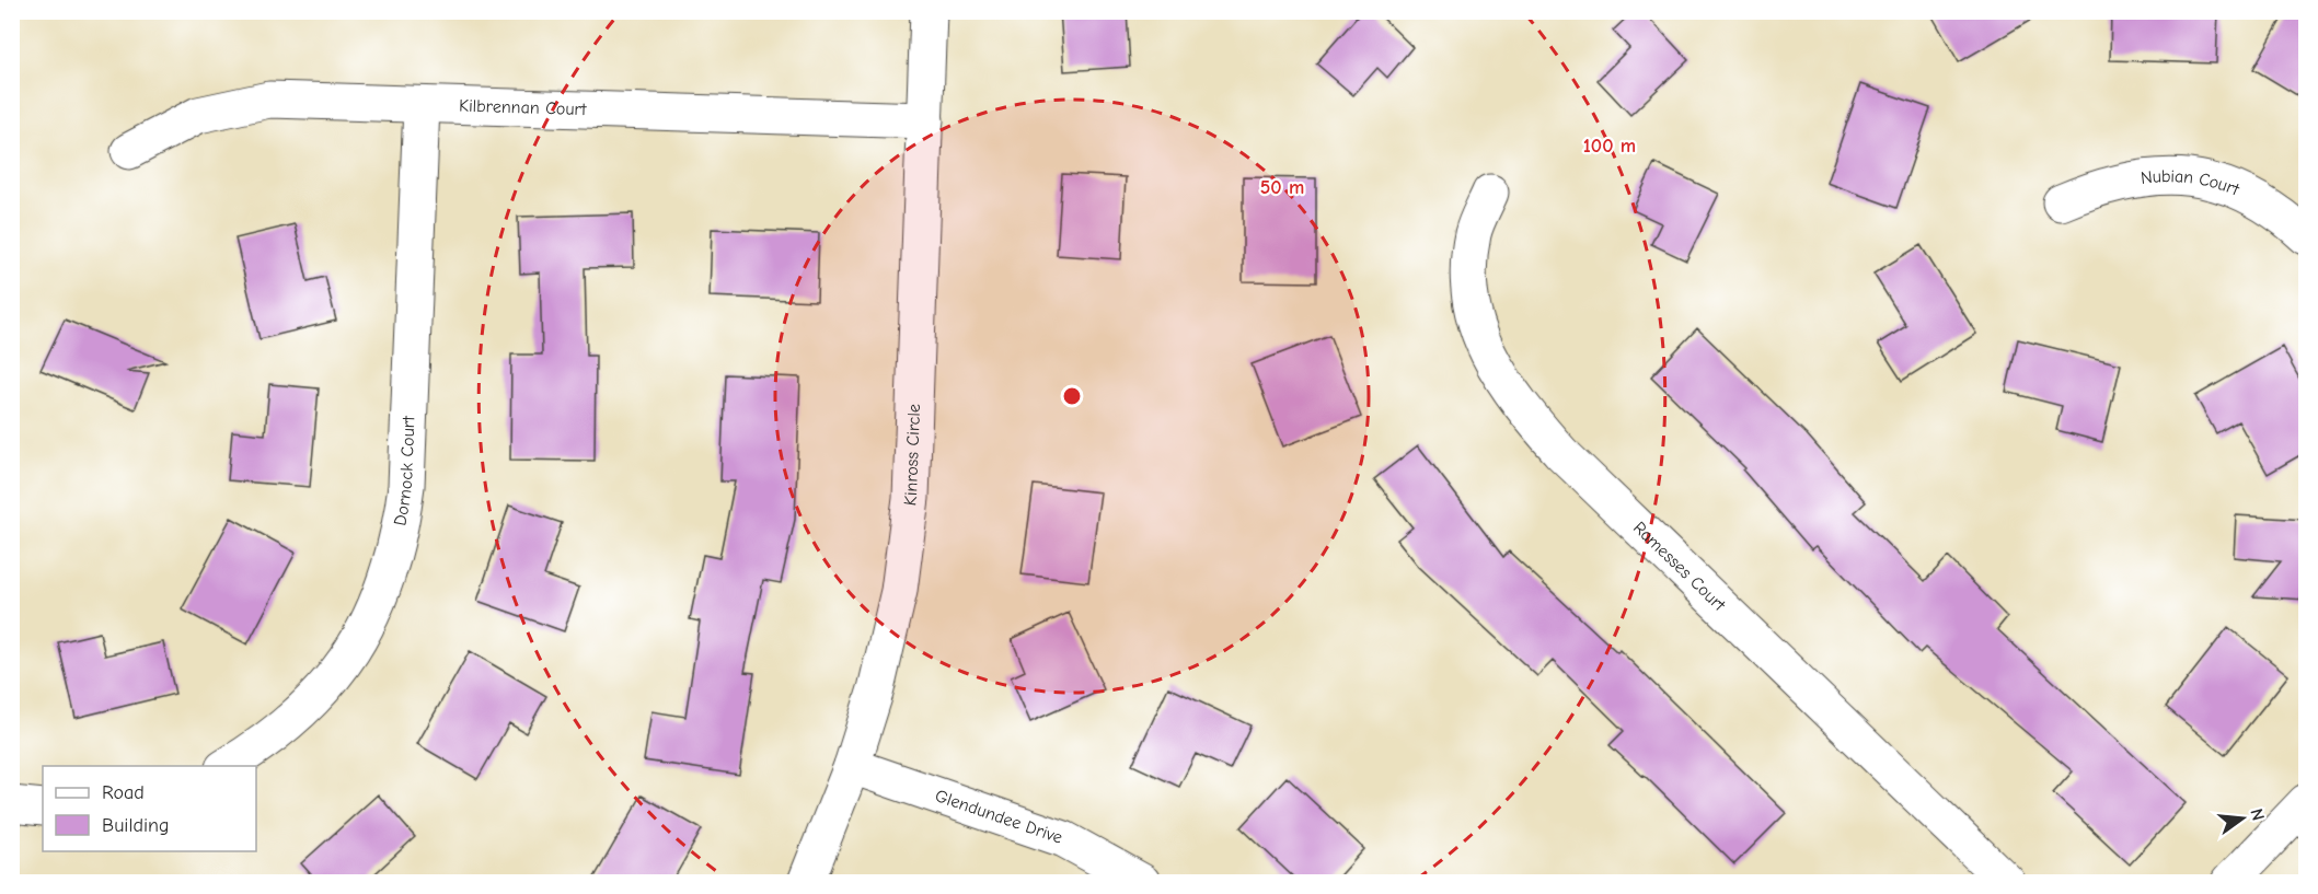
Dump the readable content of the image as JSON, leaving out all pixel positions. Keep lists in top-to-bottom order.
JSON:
{
  "streets": {
    "street": [
      "Kilbrennan Court",
      "Nubian Court",
      "Kinross Circle",
      "Dornock Court",
      "Ramesses Court",
      "Glendundee Drive"
    ]
  },
  "crossings": [
    ["Kilbrennan Court", "Kinross Circle"],
    ["Kilbrennan Court", "Dornock Court"],
    ["Kinross Circle", "Glendundee Drive"]
  ],
  "legend": ["Road", "Building"],
  "north": "right",
  "rings": ["100 m", "50 m"]
}
